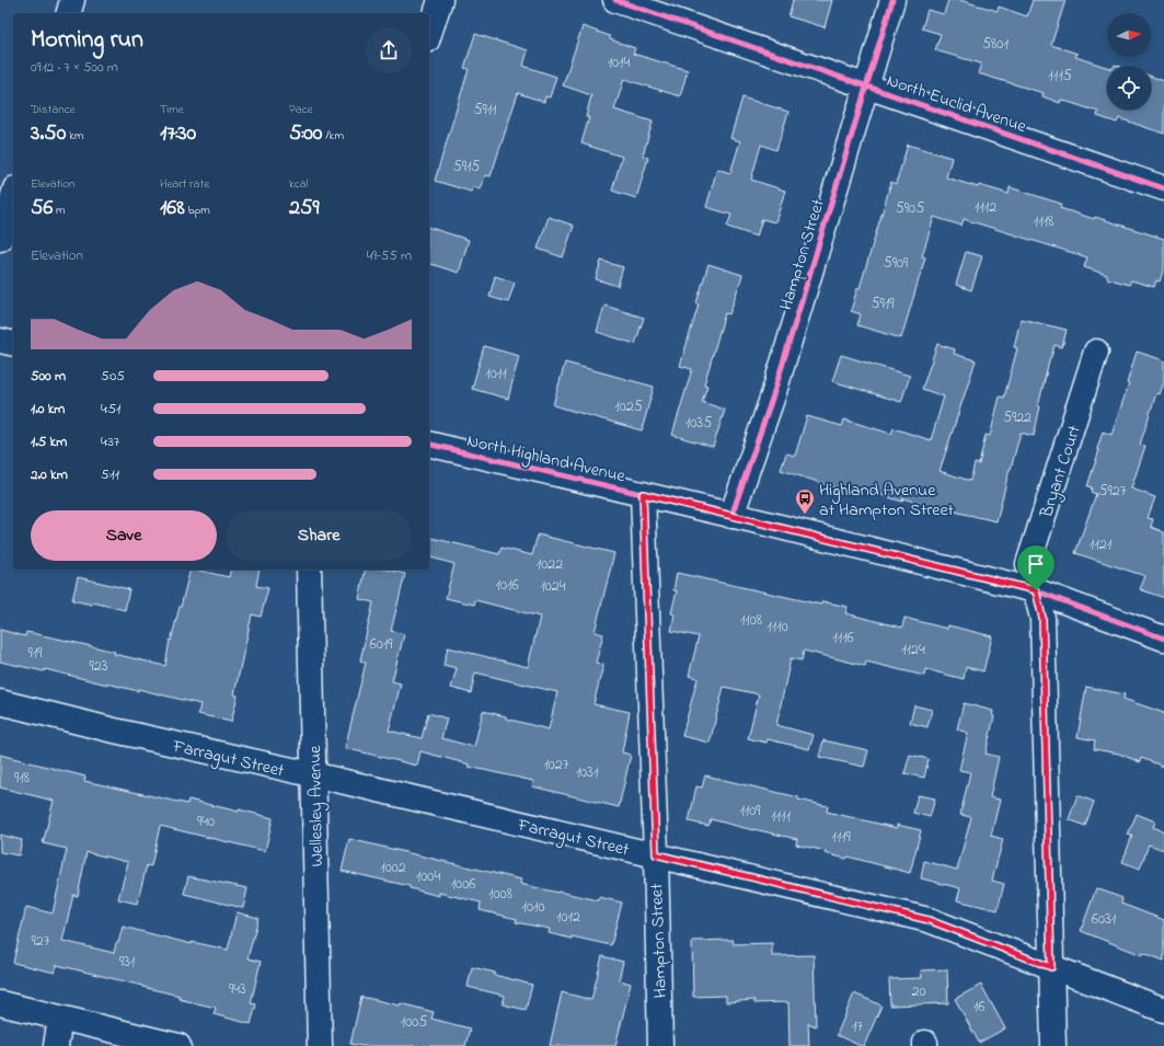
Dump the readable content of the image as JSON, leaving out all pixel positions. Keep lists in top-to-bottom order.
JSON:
{
  "streets": {
    "street": [
      "North Euclid Avenue",
      "Hampton Street",
      "North Highland Avenue",
      "Bryant Court",
      "Farragut Street",
      "Wellesley Avenue"
    ]
  },
  "crossings": [
    ["North Euclid Avenue", "Hampton Street"],
    ["Hampton Street", "North Highland Avenue"],
    ["Hampton Street", "Farragut Street"],
    ["North Highland Avenue", "Bryant Court"],
    ["Bryant Court", "Farragut Street"],
    ["Farragut Street", "Wellesley Avenue"]
  ],
  "places": {
    "bus stop": ["Highland Avenue at Hampton Street"]
  },
  "house_numbers": [
    "5801",
    "1014",
    "1115",
    "5911",
    "5915",
    "1112",
    "5905",
    "1118",
    "5909",
    "5919",
    "1011",
    "1025",
    "5922",
    "1035",
    "5927",
    "1121",
    "1022",
    "1016",
    "1024",
    "1108",
    "1110",
    "1116",
    "6019",
    "1124",
    "919",
    "923",
    "1027",
    "1031",
    "918",
    "1109",
    "1111",
    "940",
    "1119",
    "1002",
    "1004",
    "1006",
    "1008",
    "1010",
    "1012",
    "6031",
    "927",
    "931",
    "943",
    "20",
    "16",
    "1005",
    "17"
  ],
  "north": "right",
  "page": {
    "heading": ["Morning run", "09:12 · 7 × 500 m"],
    "stats": [
      ["Distance", "3.50 km"],
      ["Time", "17:30"],
      ["Pace", "5:00 /km"],
      ["Elevation", "56 m"],
      ["Heart rate", "168 bpm"],
      ["kcal", "259"]
    ],
    "chart": ["Elevation", "49–55 m"],
    "list": [
      {
        "name": "500 m",
        "note": "5:05"
      },
      {
        "name": "1.0 km",
        "note": "4:51"
      },
      {
        "name": "1.5 km",
        "note": "4:37"
      },
      {
        "name": "2.0 km",
        "note": "5:11"
      }
    ],
    "buttons": ["Save", "Share"]
  }
}
